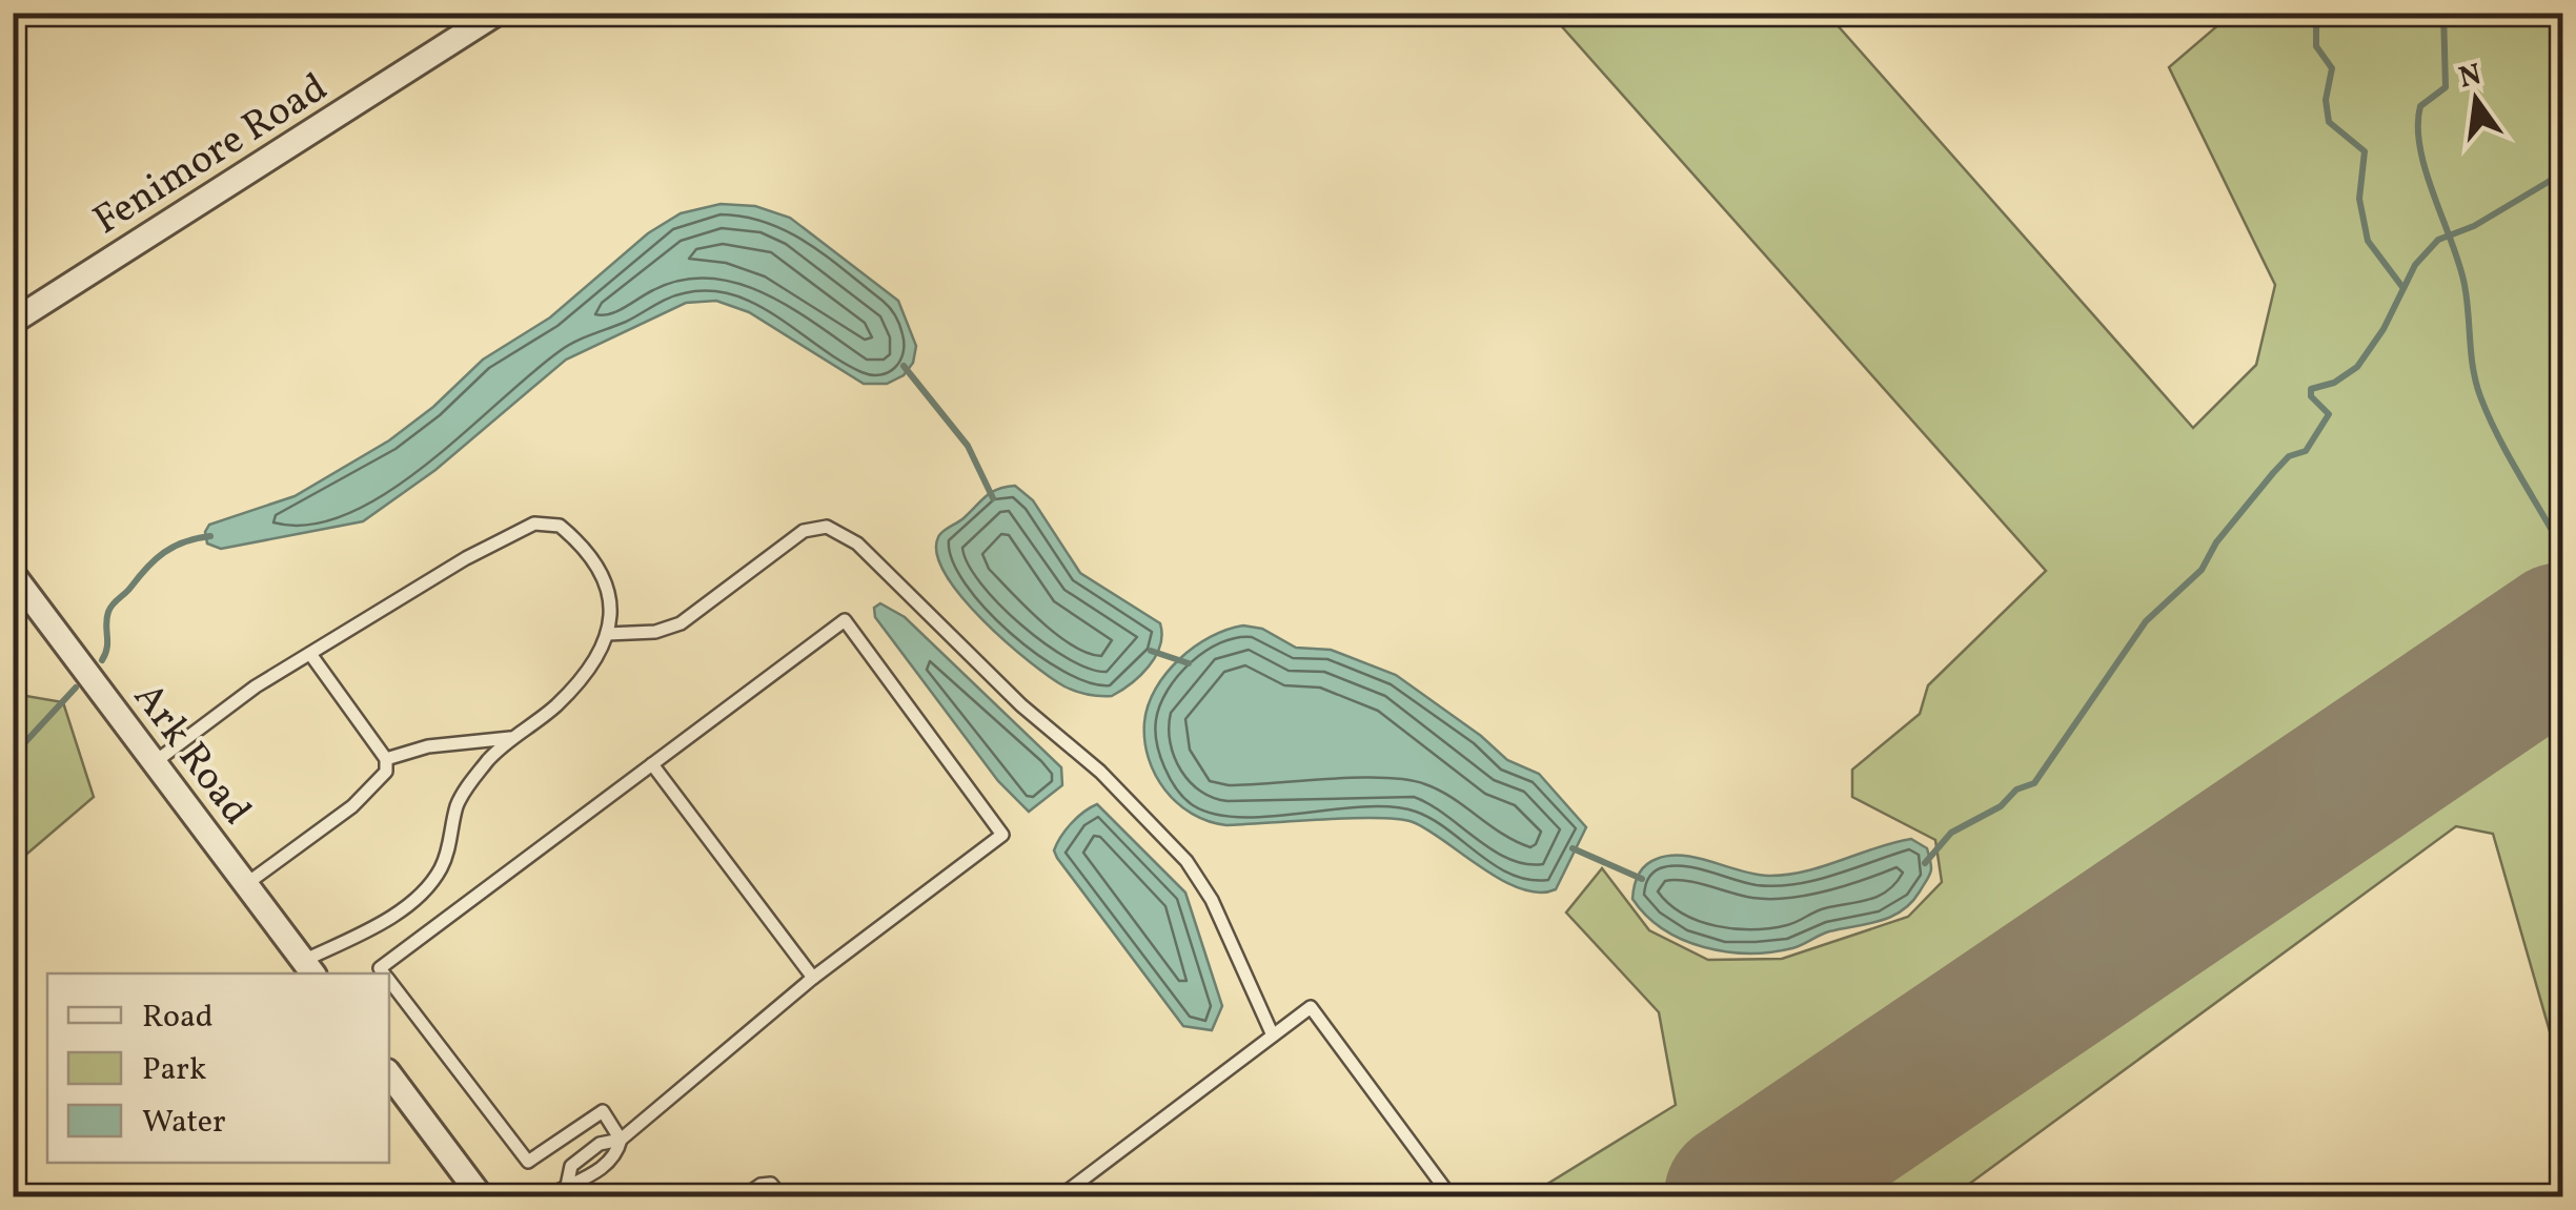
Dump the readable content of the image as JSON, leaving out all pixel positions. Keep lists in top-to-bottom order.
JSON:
{
  "streets": {
    "street": ["Fenimore Road", "Ark Road"]
  },
  "legend": ["Road", "Park", "Water"],
  "north": "top"
}
